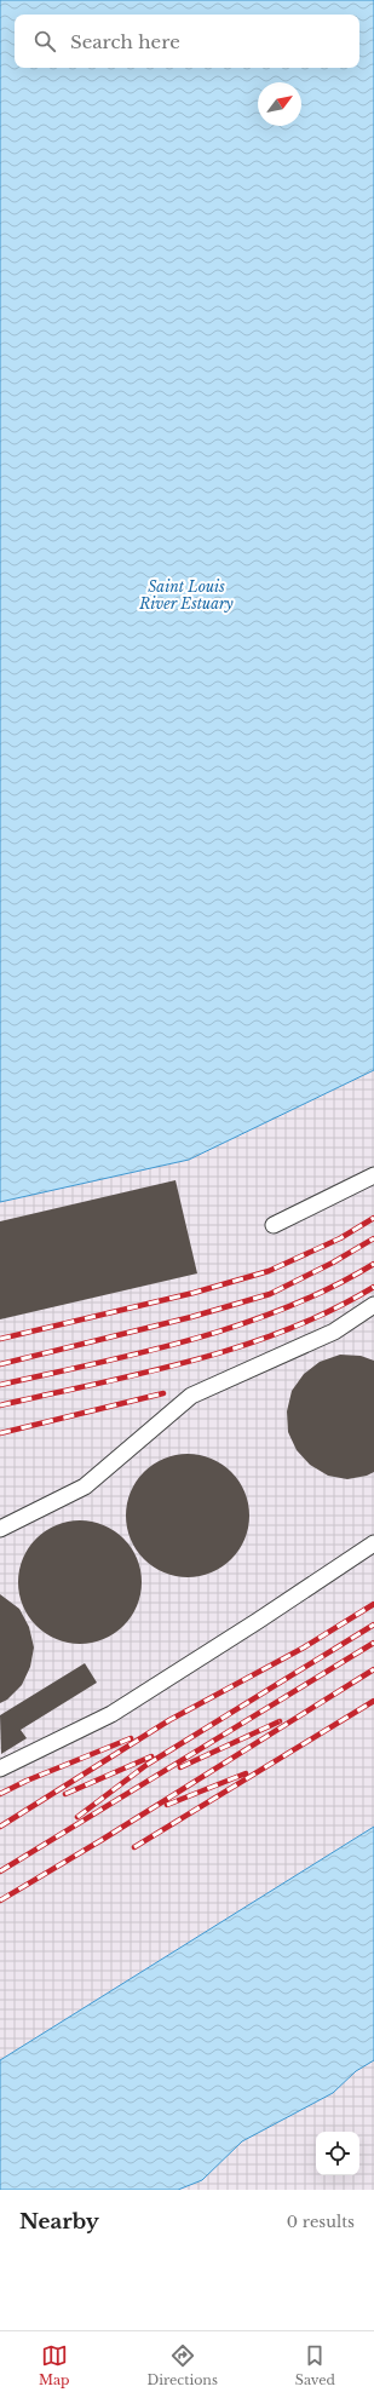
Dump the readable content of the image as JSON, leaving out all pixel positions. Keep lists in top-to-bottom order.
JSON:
{
  "water": ["Saint Louis River Estuary"],
  "north": "top right",
  "page": {
    "search": "Search here",
    "heading": ["Nearby", "0 results"],
    "nav": ["Map", "Directions", "Saved"]
  }
}
